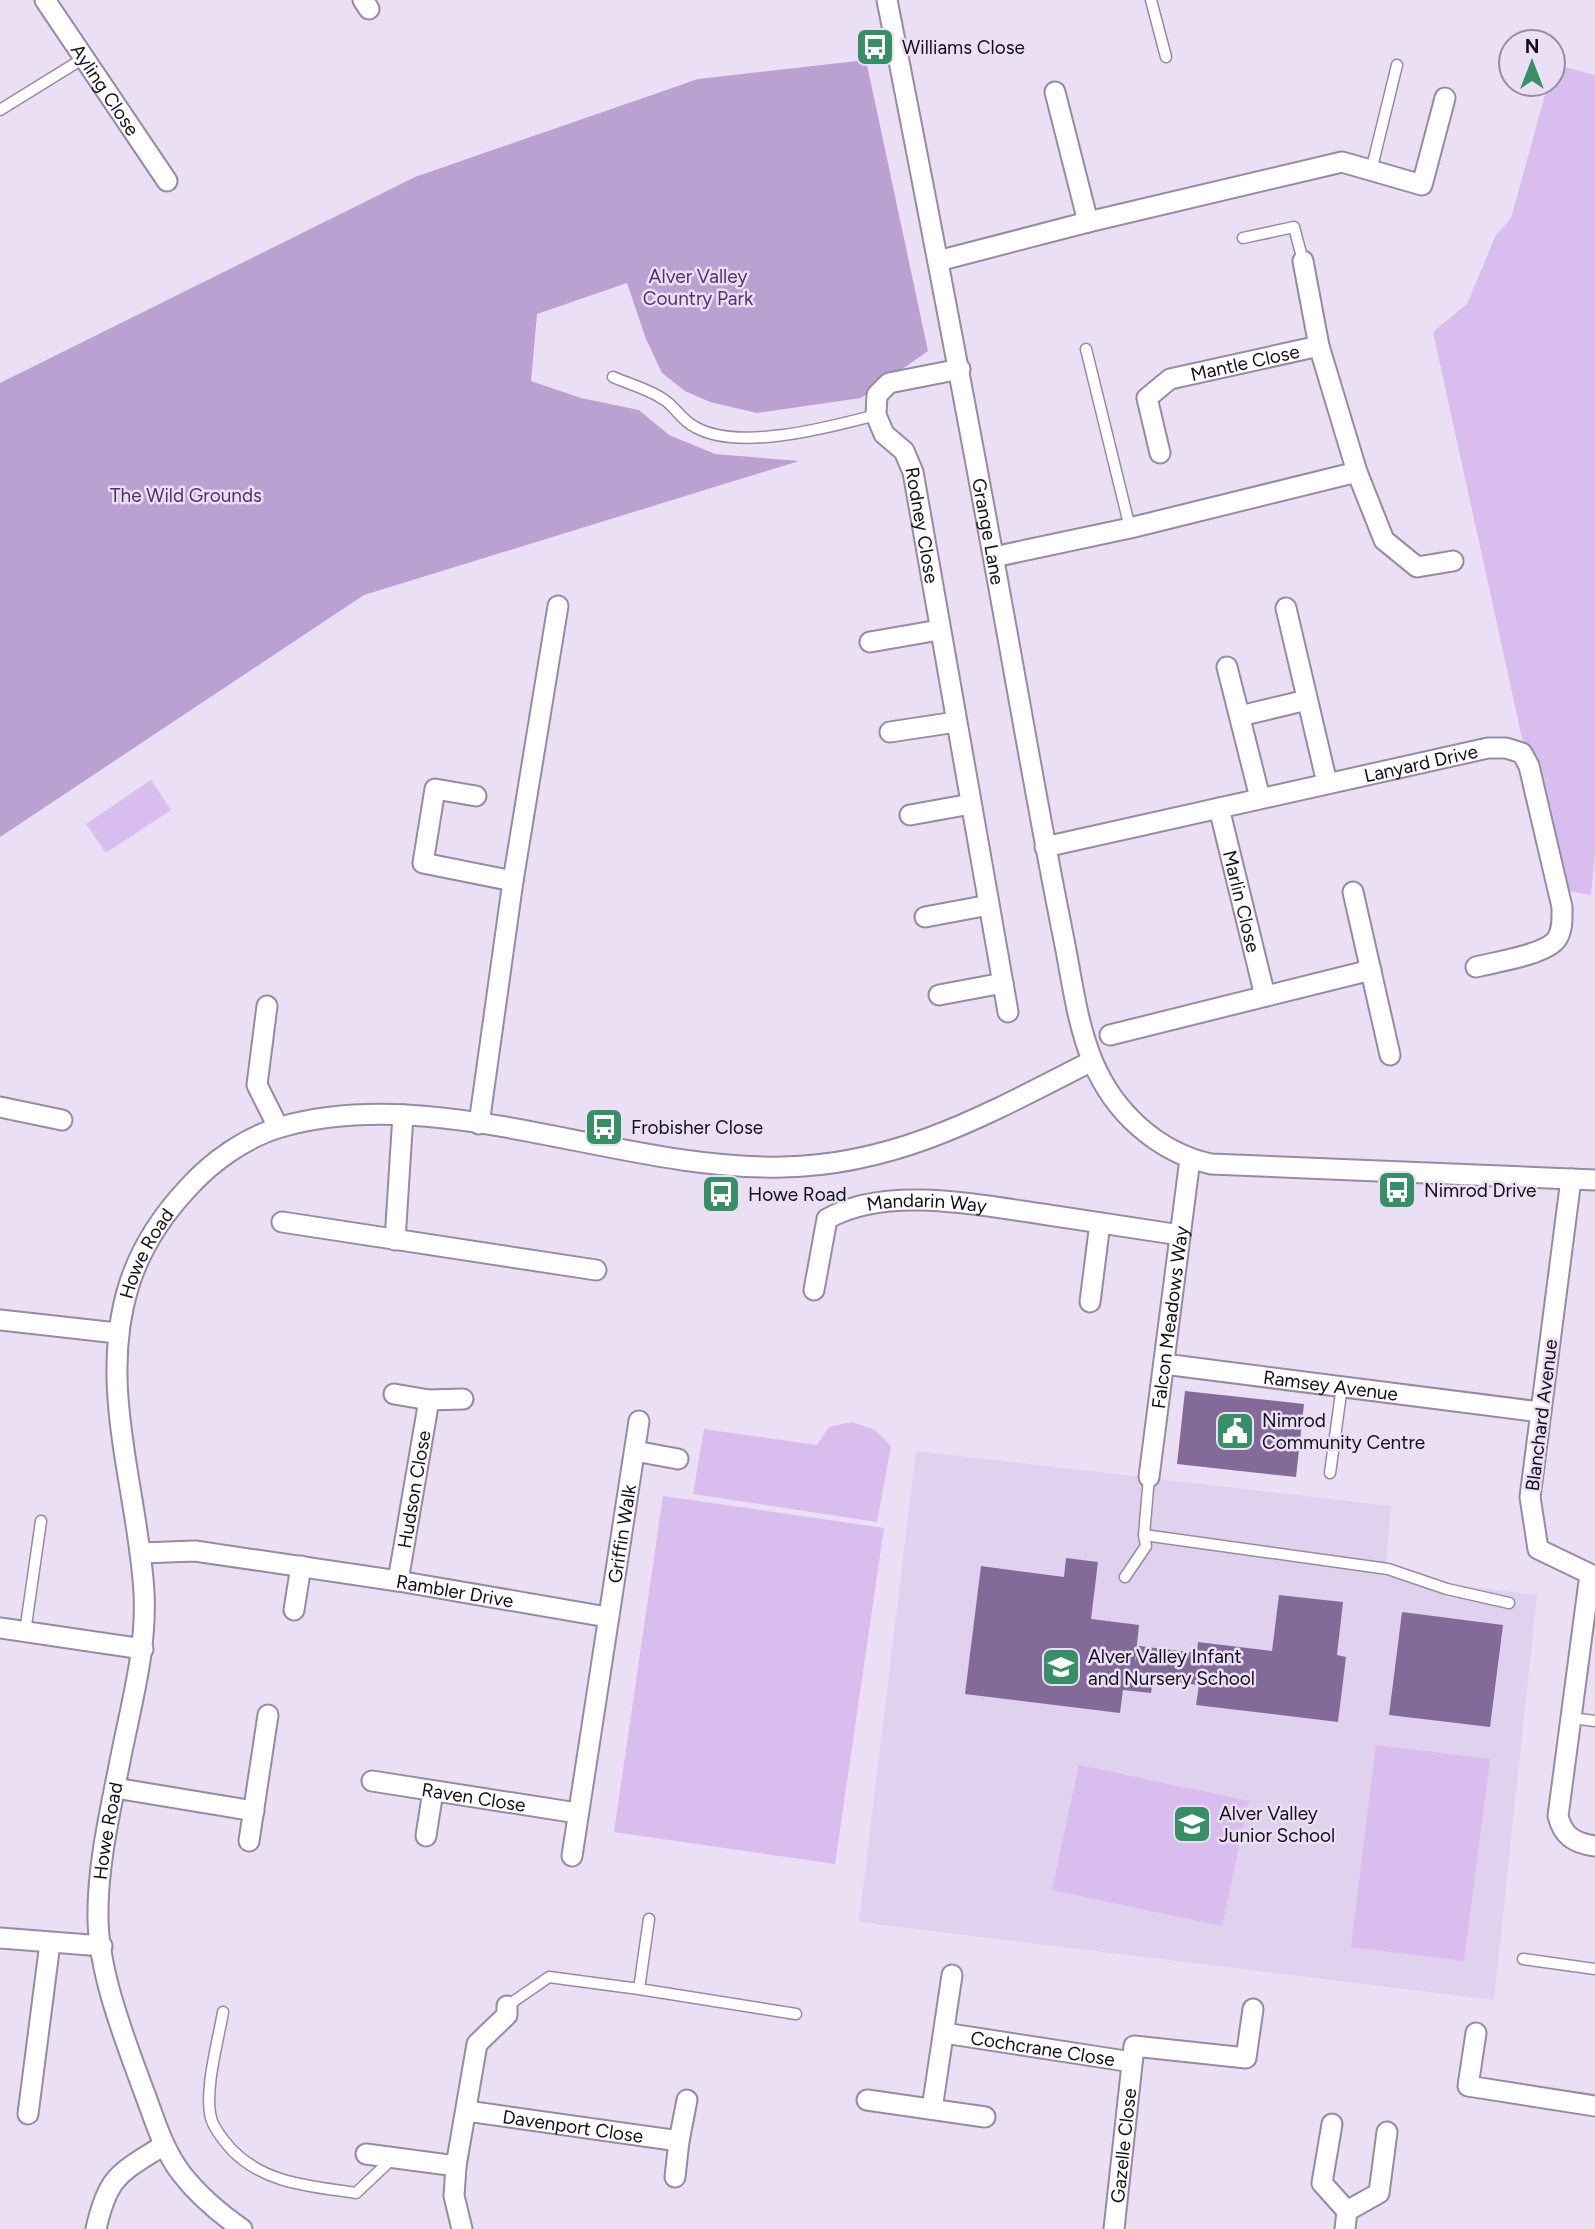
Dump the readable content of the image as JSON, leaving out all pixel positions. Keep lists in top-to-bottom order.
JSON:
{
  "streets": {
    "street": [
      "Ayling Close",
      "Mantle Close",
      "Rodney Close",
      "Grange Lane",
      "Lanyard Drive",
      "Marlin Close",
      "Mandarin Way",
      "Howe Road",
      "Falcon Meadows Way",
      "Ramsey Avenue",
      "Blanchard Avenue",
      "Hudson Close",
      "Griffin Walk",
      "Rambler Drive",
      "Raven Close",
      "Cochcrane Close",
      "Davenport Close",
      "Gazelle Close"
    ]
  },
  "crossings": [
    ["Grange Lane", "Lanyard Drive"],
    ["Grange Lane", "Howe Road"],
    ["Lanyard Drive", "Marlin Close"],
    ["Mandarin Way", "Falcon Meadows Way"],
    ["Howe Road", "Rambler Drive"],
    ["Falcon Meadows Way", "Ramsey Avenue"],
    ["Ramsey Avenue", "Blanchard Avenue"],
    ["Hudson Close", "Rambler Drive"],
    ["Griffin Walk", "Rambler Drive"],
    ["Cochcrane Close", "Gazelle Close"]
  ],
  "parks": ["Alver Valley Country Park", "The Wild Grounds"],
  "places": {
    "bus stop": [
      "Williams Close",
      "Frobisher Close",
      "Nimrod Drive",
      "Howe Road"
    ],
    "public building": ["Nimrod Community Centre"],
    "school or university": ["Alver Valley Infant and Nursery School", "Alver Valley Junior School"]
  },
  "north": "top"
}
